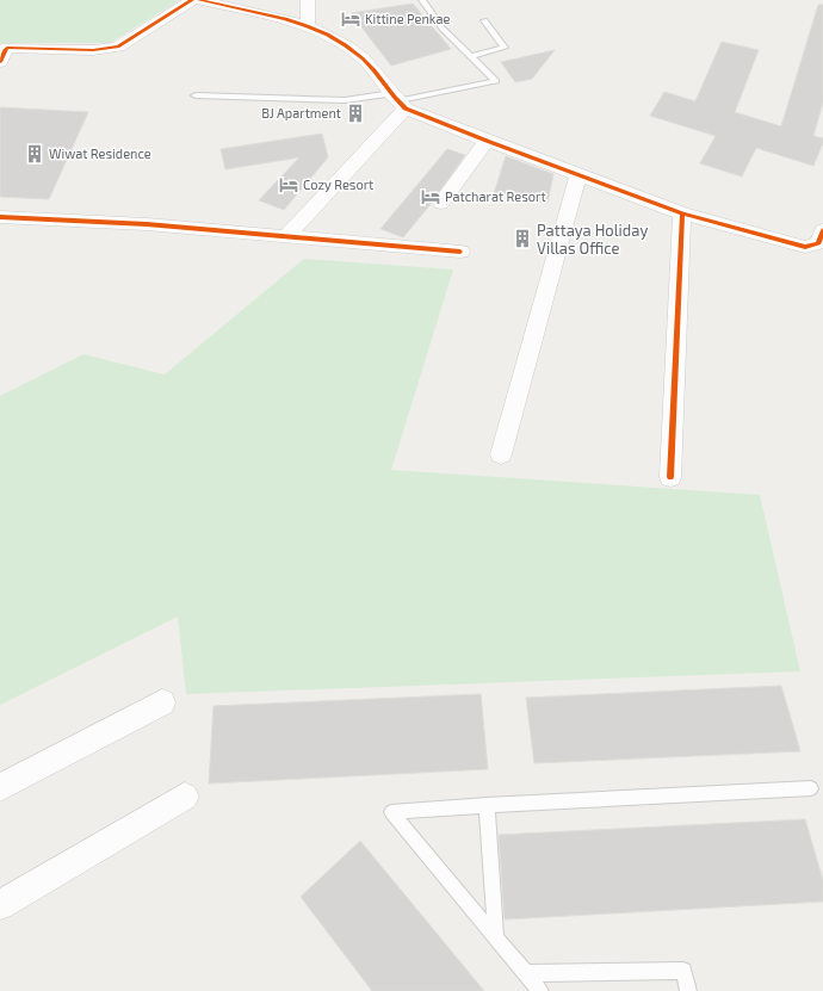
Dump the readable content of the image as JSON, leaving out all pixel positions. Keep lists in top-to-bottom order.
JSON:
{
  "places": {
    "hotel": ["Kittine Penkae", "Cozy Resort", "Patcharat Resort"],
    "building": ["BJ Apartment", "Wiwat Residence", "Pattaya Holiday Villas Office"]
  }
}
